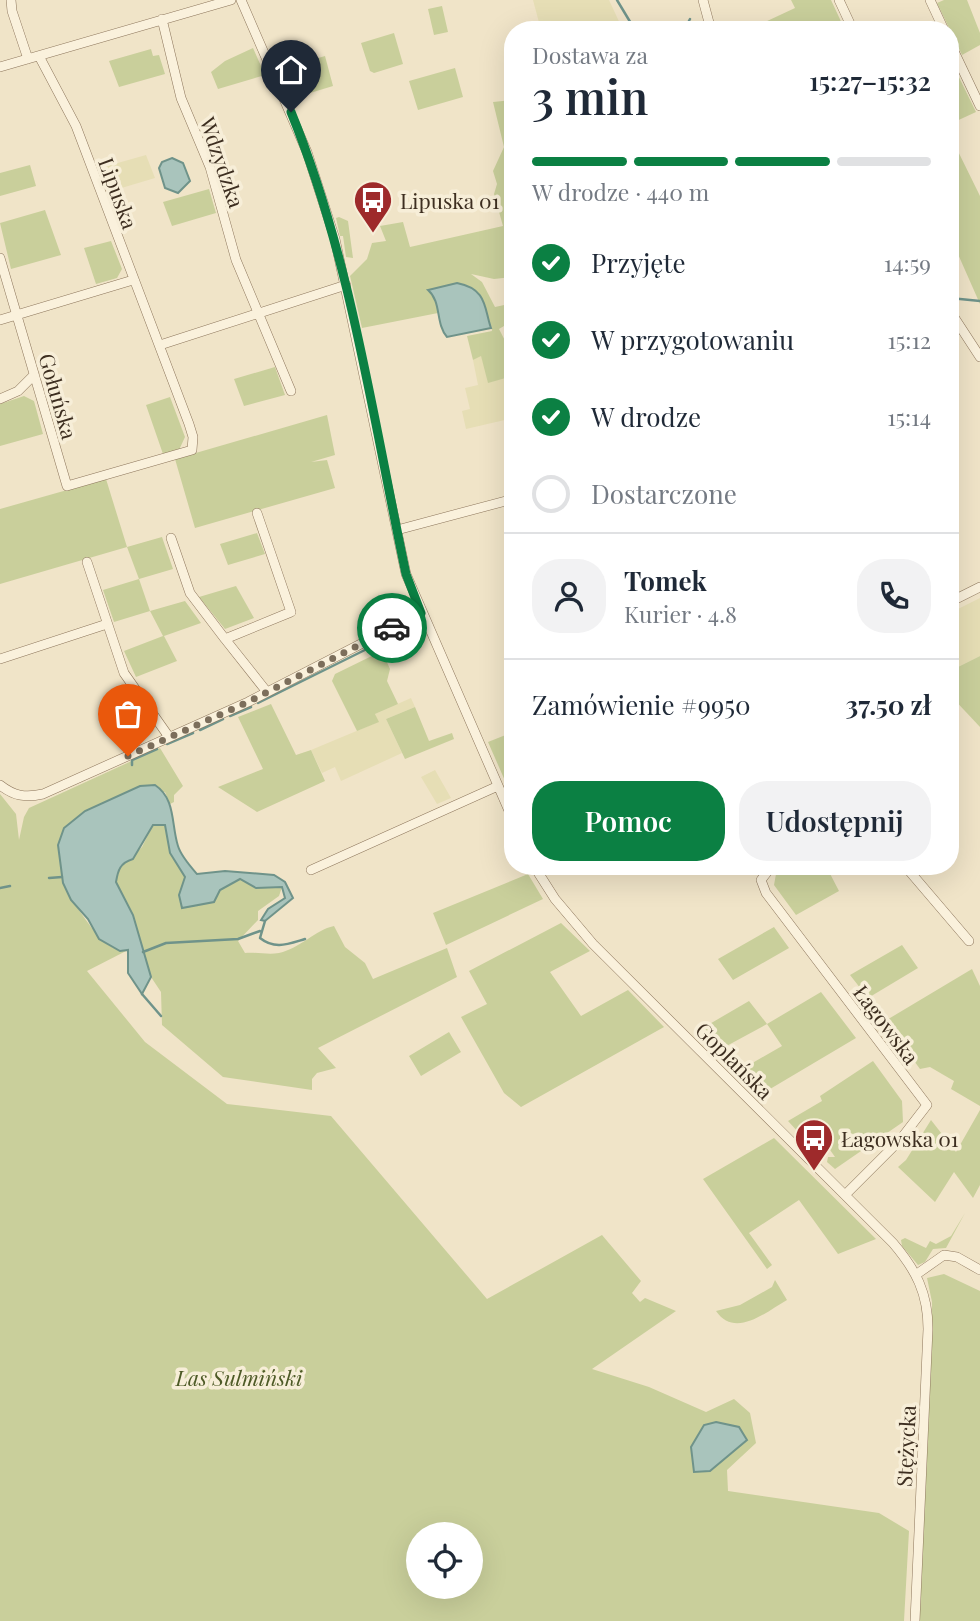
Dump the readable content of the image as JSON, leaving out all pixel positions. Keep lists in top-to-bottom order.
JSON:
{
  "streets": {
    "street": [
      "Wdzydzka",
      "Lipuska",
      "Gołuńska",
      "Łagowska",
      "Goplańska",
      "Stężycka"
    ]
  },
  "crossings": [
    ["Lipuska", "Gołuńska"],
    ["Łagowska", "Goplańska"],
    ["Goplańska", "Stężycka"]
  ],
  "parks": ["Las Sulmiński"],
  "places": {
    "bus stop": ["Lipuska 01", "Łagowska 01"]
  },
  "page": {
    "heading": ["3 min", "Dostawa za", "15:27–15:32"],
    "panel": [
      "Tomek",
      "Kurier · 4.8",
      "Zamówienie #9950",
      "37.50 zł"
    ],
    "bar": "W drodze · 440 m",
    "list": [
      ["Przyjęte", "14:59"],
      ["W przygotowaniu", "15:12"],
      ["W drodze", "15:14"],
      "Dostarczone"
    ],
    "buttons": ["Pomoc", "Udostępnij"]
  }
}
